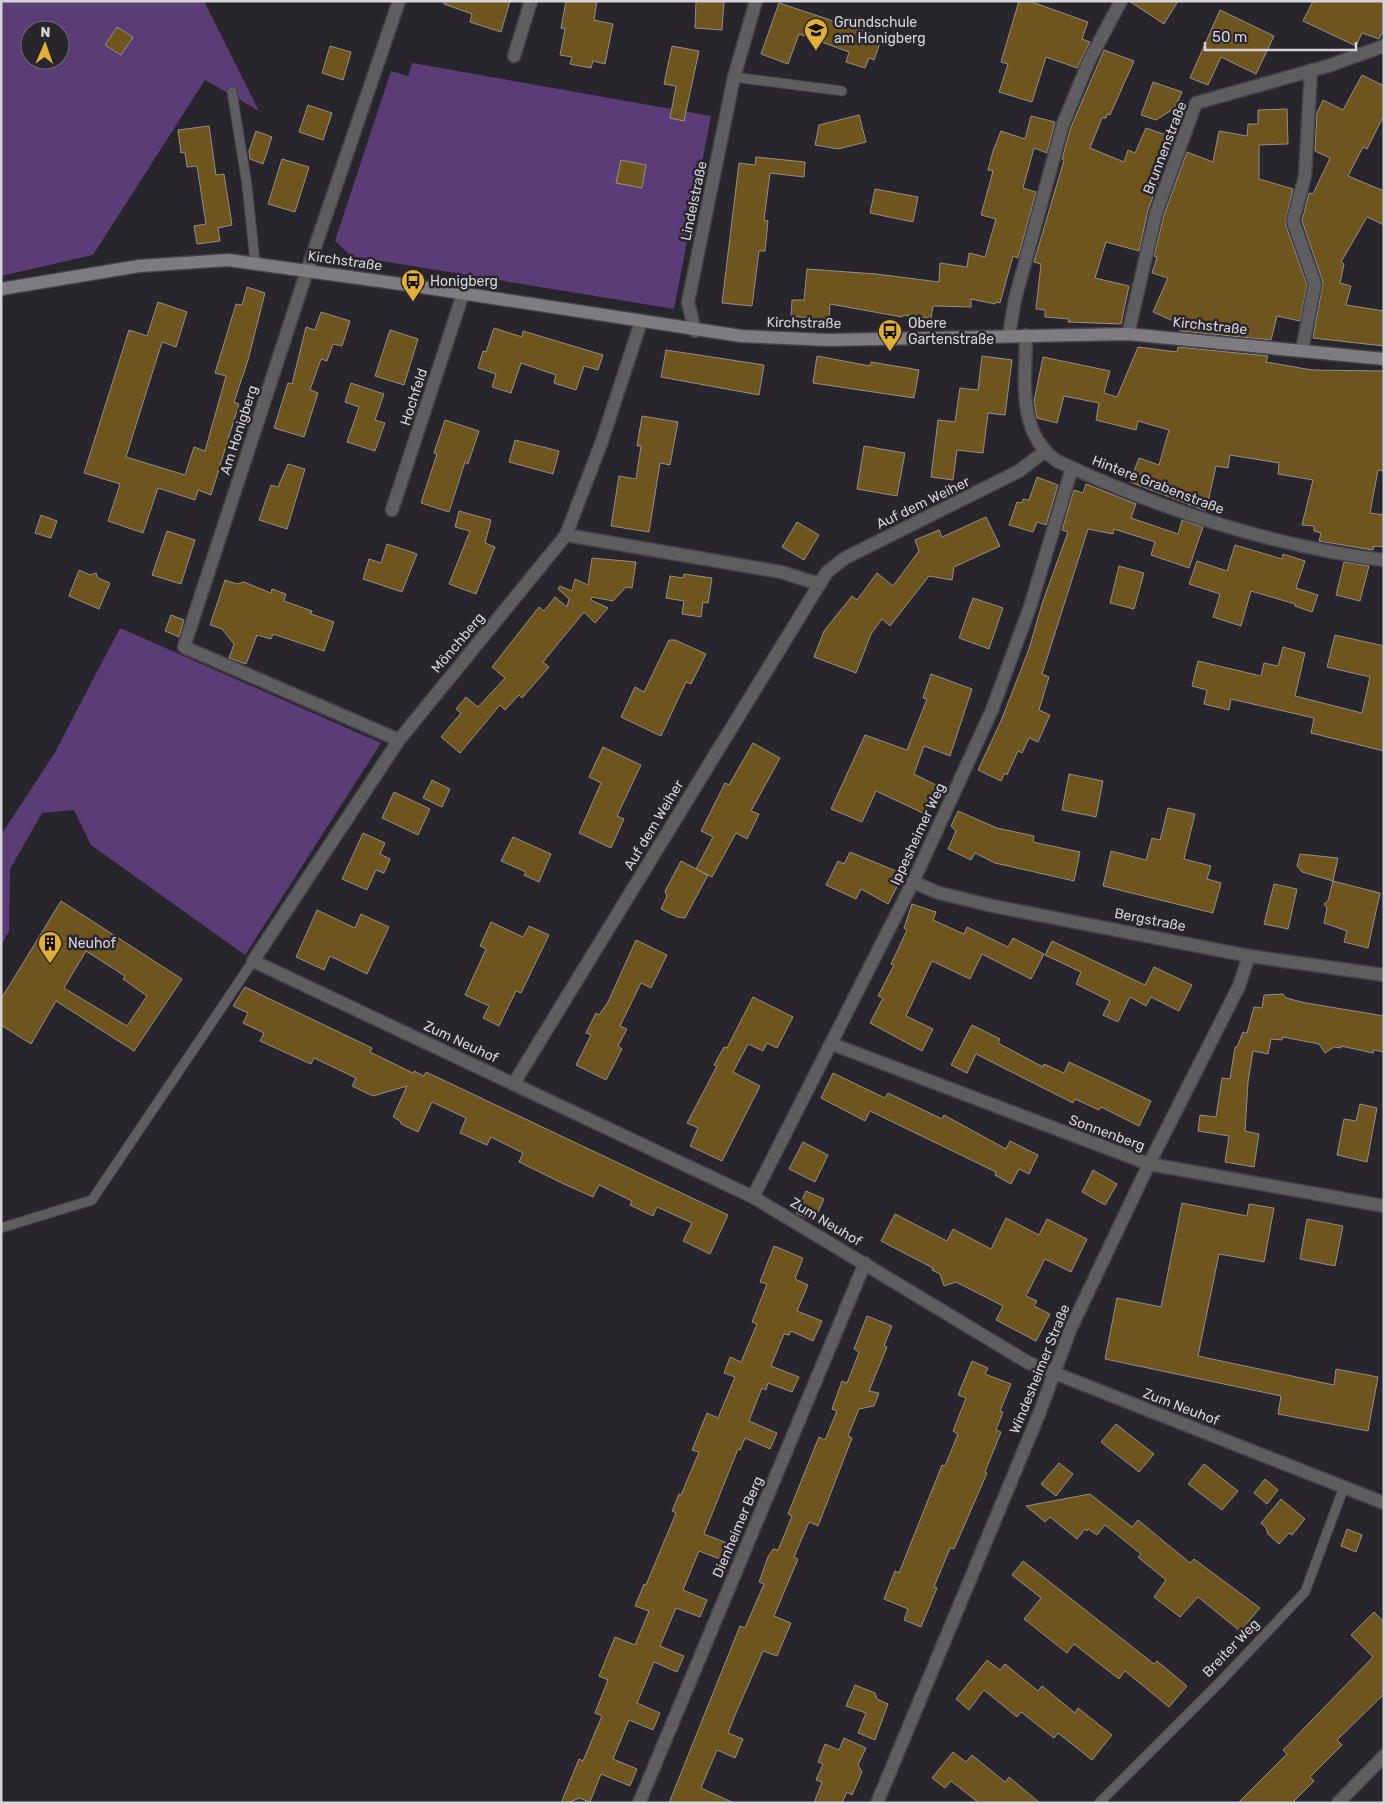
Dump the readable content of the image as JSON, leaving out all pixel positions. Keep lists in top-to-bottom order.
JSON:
{
  "streets": {
    "street": [
      "Brunnenstraße",
      "Lindelstraße",
      "Kirchstraße",
      "Hochfeld",
      "Am Honigberg",
      "Hintere Grabenstraße",
      "Auf dem Weiher",
      "Mönchberg",
      "Ippesheimer Weg",
      "Bergstraße",
      "Zum Neuhof",
      "Sonnenberg",
      "Windesheimer Straße",
      "Dienheimer Berg"
    ],
    "lane": ["Breiter Weg"]
  },
  "crossings": [
    ["Brunnenstraße", "Kirchstraße"],
    ["Lindelstraße", "Kirchstraße"],
    ["Kirchstraße", "Hochfeld"],
    ["Kirchstraße", "Am Honigberg"],
    ["Kirchstraße", "Hintere Grabenstraße"],
    ["Kirchstraße", "Mönchberg"],
    ["Am Honigberg", "Mönchberg"],
    ["Hintere Grabenstraße", "Auf dem Weiher"],
    ["Hintere Grabenstraße", "Ippesheimer Weg"],
    ["Auf dem Weiher", "Zum Neuhof"],
    ["Mönchberg", "Zum Neuhof"],
    ["Ippesheimer Weg", "Bergstraße"],
    ["Ippesheimer Weg", "Zum Neuhof"],
    ["Ippesheimer Weg", "Sonnenberg"],
    ["Bergstraße", "Windesheimer Straße"],
    ["Zum Neuhof", "Windesheimer Straße"],
    ["Zum Neuhof", "Dienheimer Berg"],
    ["Zum Neuhof", "Breiter Weg"],
    ["Sonnenberg", "Windesheimer Straße"]
  ],
  "places": {
    "school or university": ["Grundschule am Honigberg"],
    "bus stop": ["Honigberg", "Obere Gartenstraße"],
    "building": ["Neuhof"]
  },
  "scale_bar": "50 m",
  "north": "top"
}
